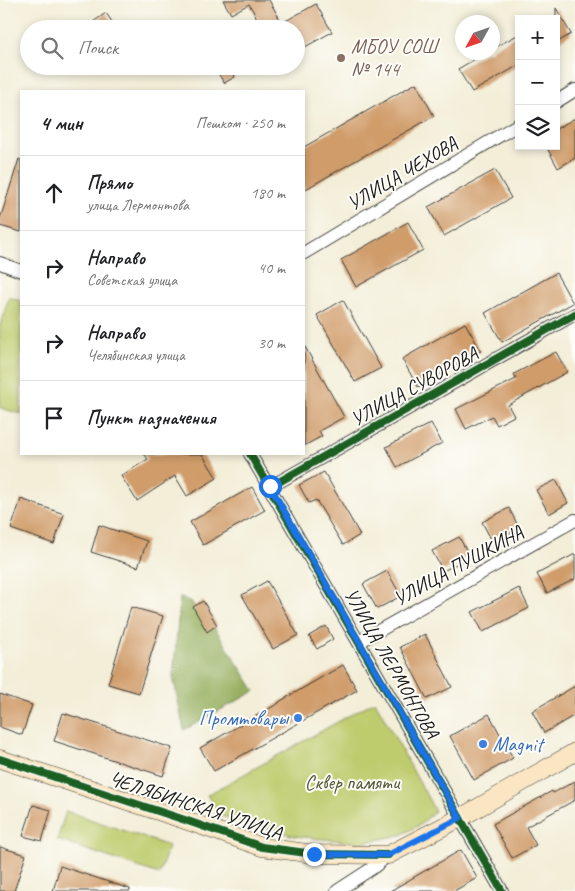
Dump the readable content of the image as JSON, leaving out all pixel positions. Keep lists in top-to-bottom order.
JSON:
{
  "streets": {
    "street": [
      "УЛИЦА ЧЕХОВА",
      "УЛИЦА СУВОРОВА",
      "УЛИЦА ПУШКИНА",
      "УЛИЦА ЛЕРМОНТОВА",
      "ЧЕЛЯБИНСКАЯ УЛИЦА"
    ]
  },
  "crossings": [
    ["УЛИЦА СУВОРОВА", "УЛИЦА ЛЕРМОНТОВА"],
    ["УЛИЦА ПУШКИНА", "УЛИЦА ЛЕРМОНТОВА"]
  ],
  "parks": ["Сквер памяти"],
  "places": ["МБОУ СОШ № 144", "Промтовары", "Magnit"],
  "north": "bottom left",
  "page": {
    "map_buttons": ["+", "−"],
    "search": "Поиск",
    "heading": ["4 мин", "Пешком · 250 m"],
    "list": [
      ["Прямо", "улица Лермонтова", "180 m"],
      ["Направо", "Советская улица", "40 m"],
      ["Направо", "Челябинская улица", "30 m"],
      "Пункт назначения"
    ]
  }
}
